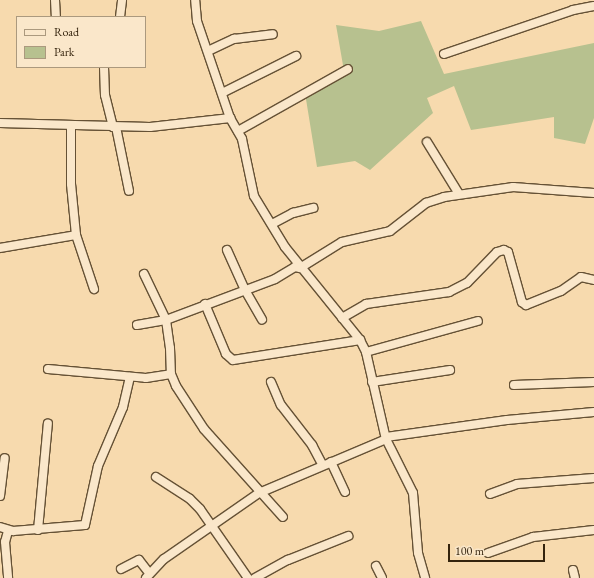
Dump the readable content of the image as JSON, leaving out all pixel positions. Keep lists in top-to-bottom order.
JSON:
{
  "legend": ["Road", "Park"],
  "scale_bar": "100 m"
}
